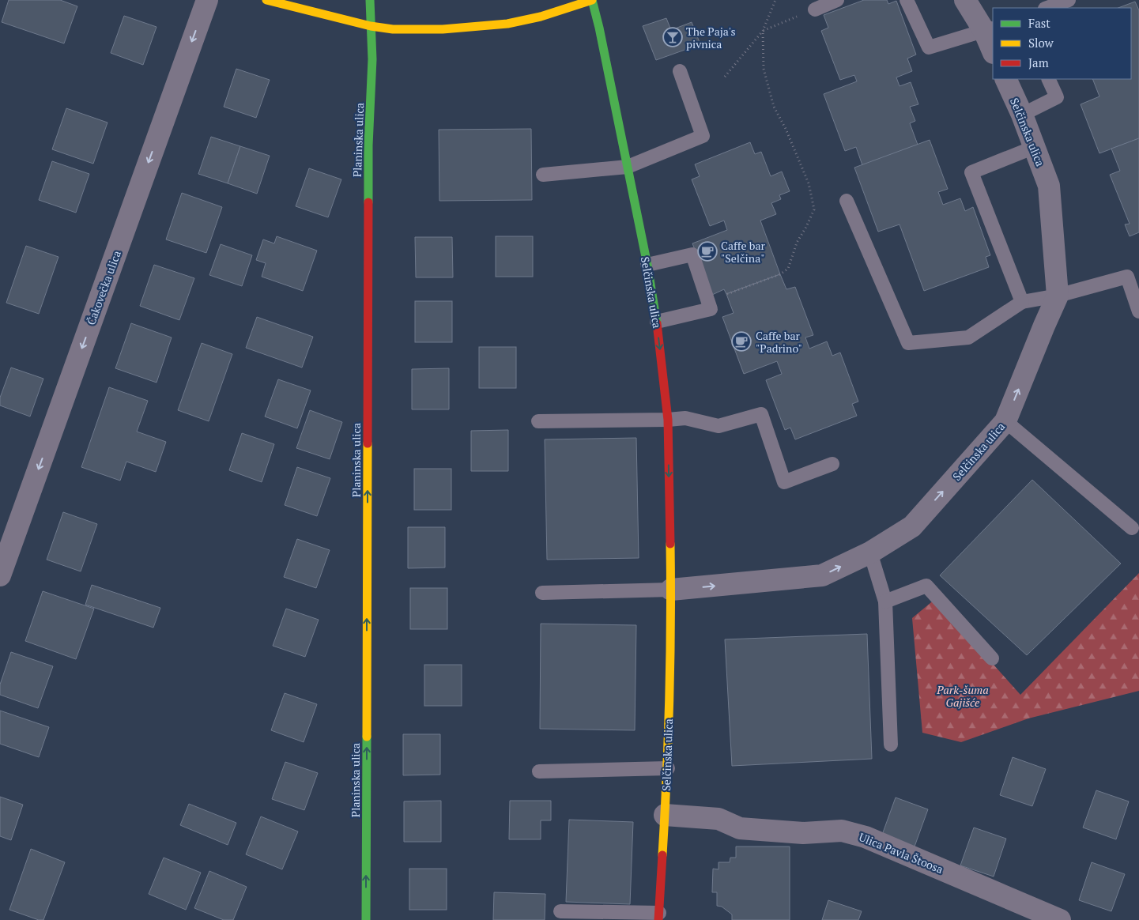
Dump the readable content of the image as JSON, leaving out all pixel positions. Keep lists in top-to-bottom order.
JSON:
{
  "streets": {
    "street": [
      "Selčinska ulica",
      "Planinska ulica",
      "Čakovečka ulica",
      "Ulica Pavla Štoosa"
    ]
  },
  "crossings": [
    ["Selčinska ulica", "Ulica Pavla Štoosa"]
  ],
  "one_way": ["Planinska ulica", "Čakovečka ulica"],
  "parks": ["Park-šuma Gajišće"],
  "places": {
    "bar": ["The Paja's pivnica"],
    "cafe": ["Caffe bar \"Selčina\"", "Caffe bar \"Padrino\""]
  },
  "legend": ["Fast", "Slow", "Jam"]
}
